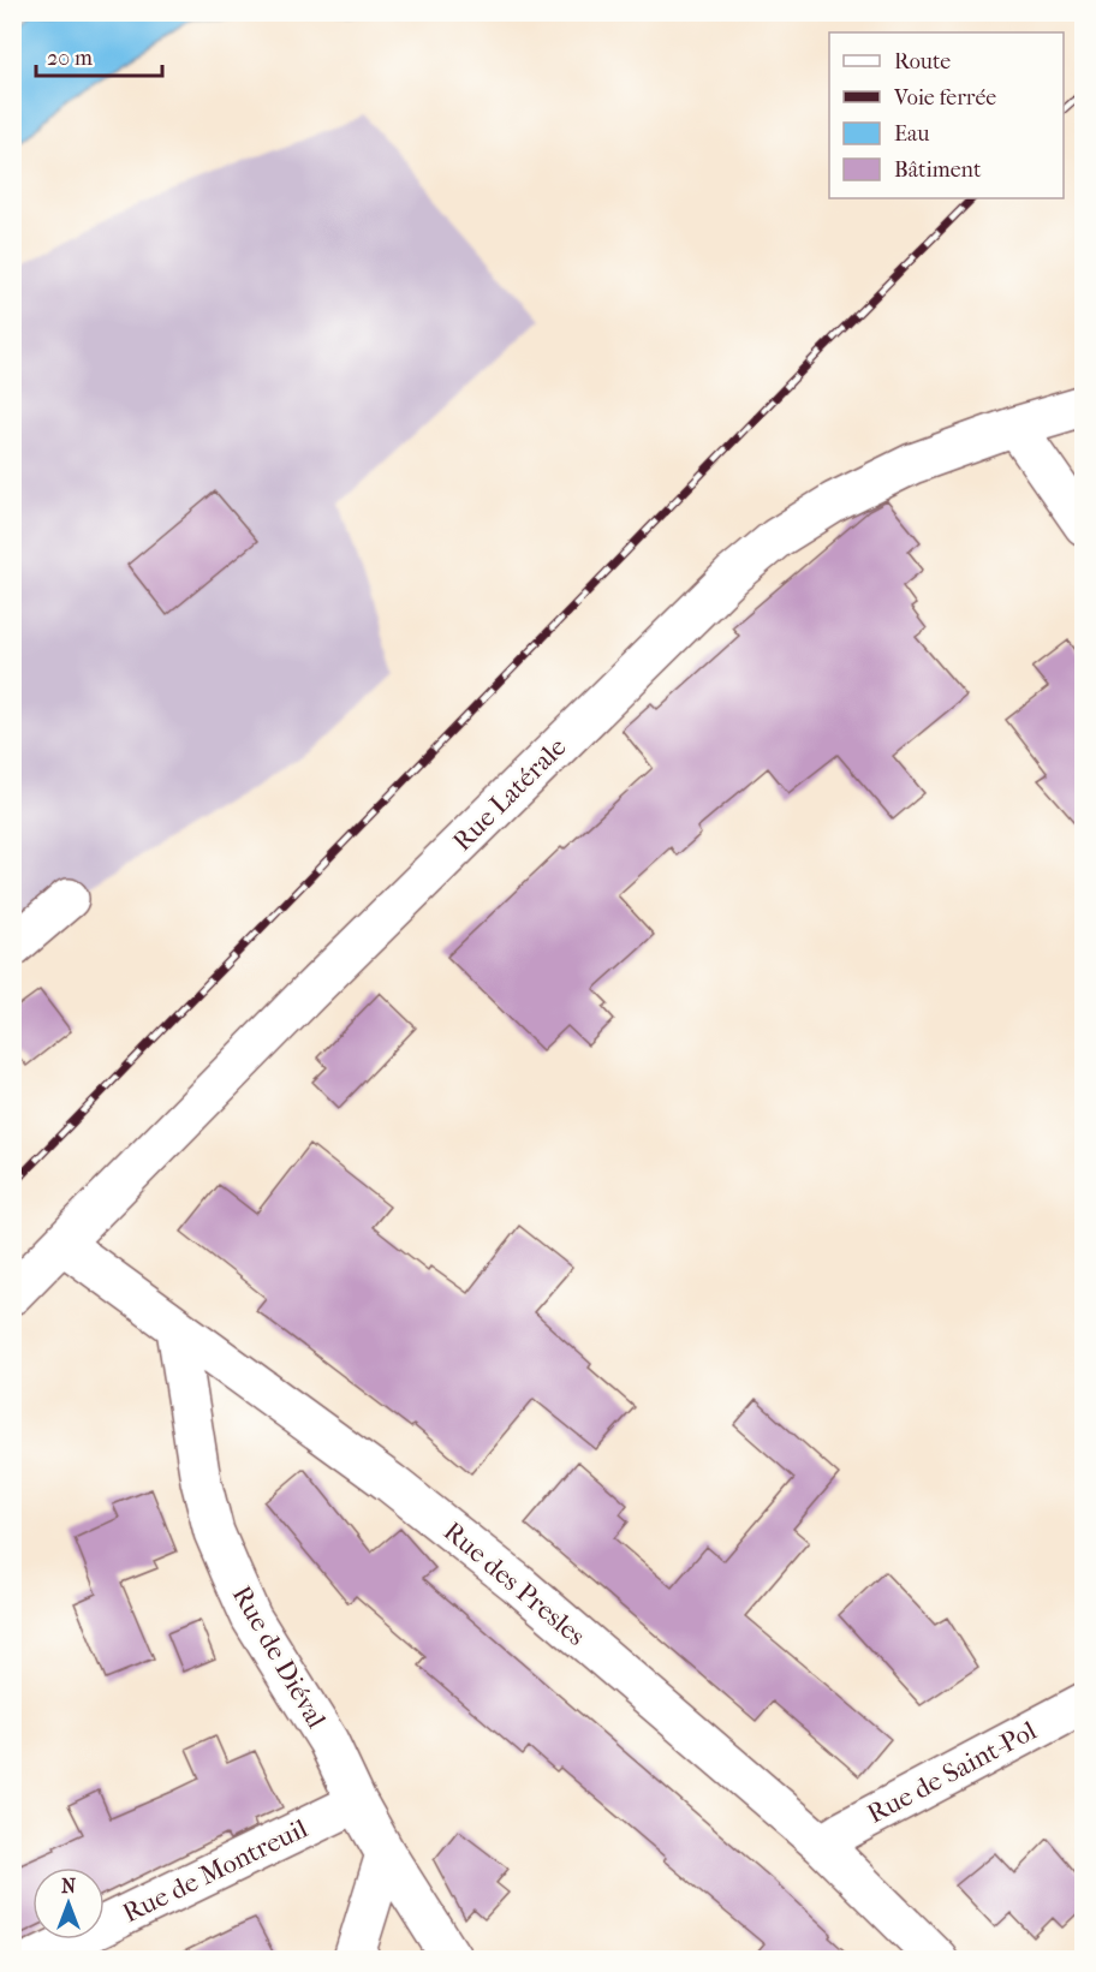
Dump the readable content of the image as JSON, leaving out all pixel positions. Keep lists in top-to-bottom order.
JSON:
{
  "streets": {
    "street": [
      "Rue Latérale",
      "Rue des Presles",
      "Rue de Diéval",
      "Rue de Saint-Pol",
      "Rue de Montreuil"
    ]
  },
  "crossings": [
    ["Rue Latérale", "Rue des Presles"],
    ["Rue des Presles", "Rue de Diéval"],
    ["Rue des Presles", "Rue de Saint-Pol"],
    ["Rue de Diéval", "Rue de Montreuil"]
  ],
  "legend": [
    "Route",
    "Voie ferrée",
    "Eau",
    "Bâtiment"
  ],
  "scale_bar": "20 m",
  "north": "top"
}
